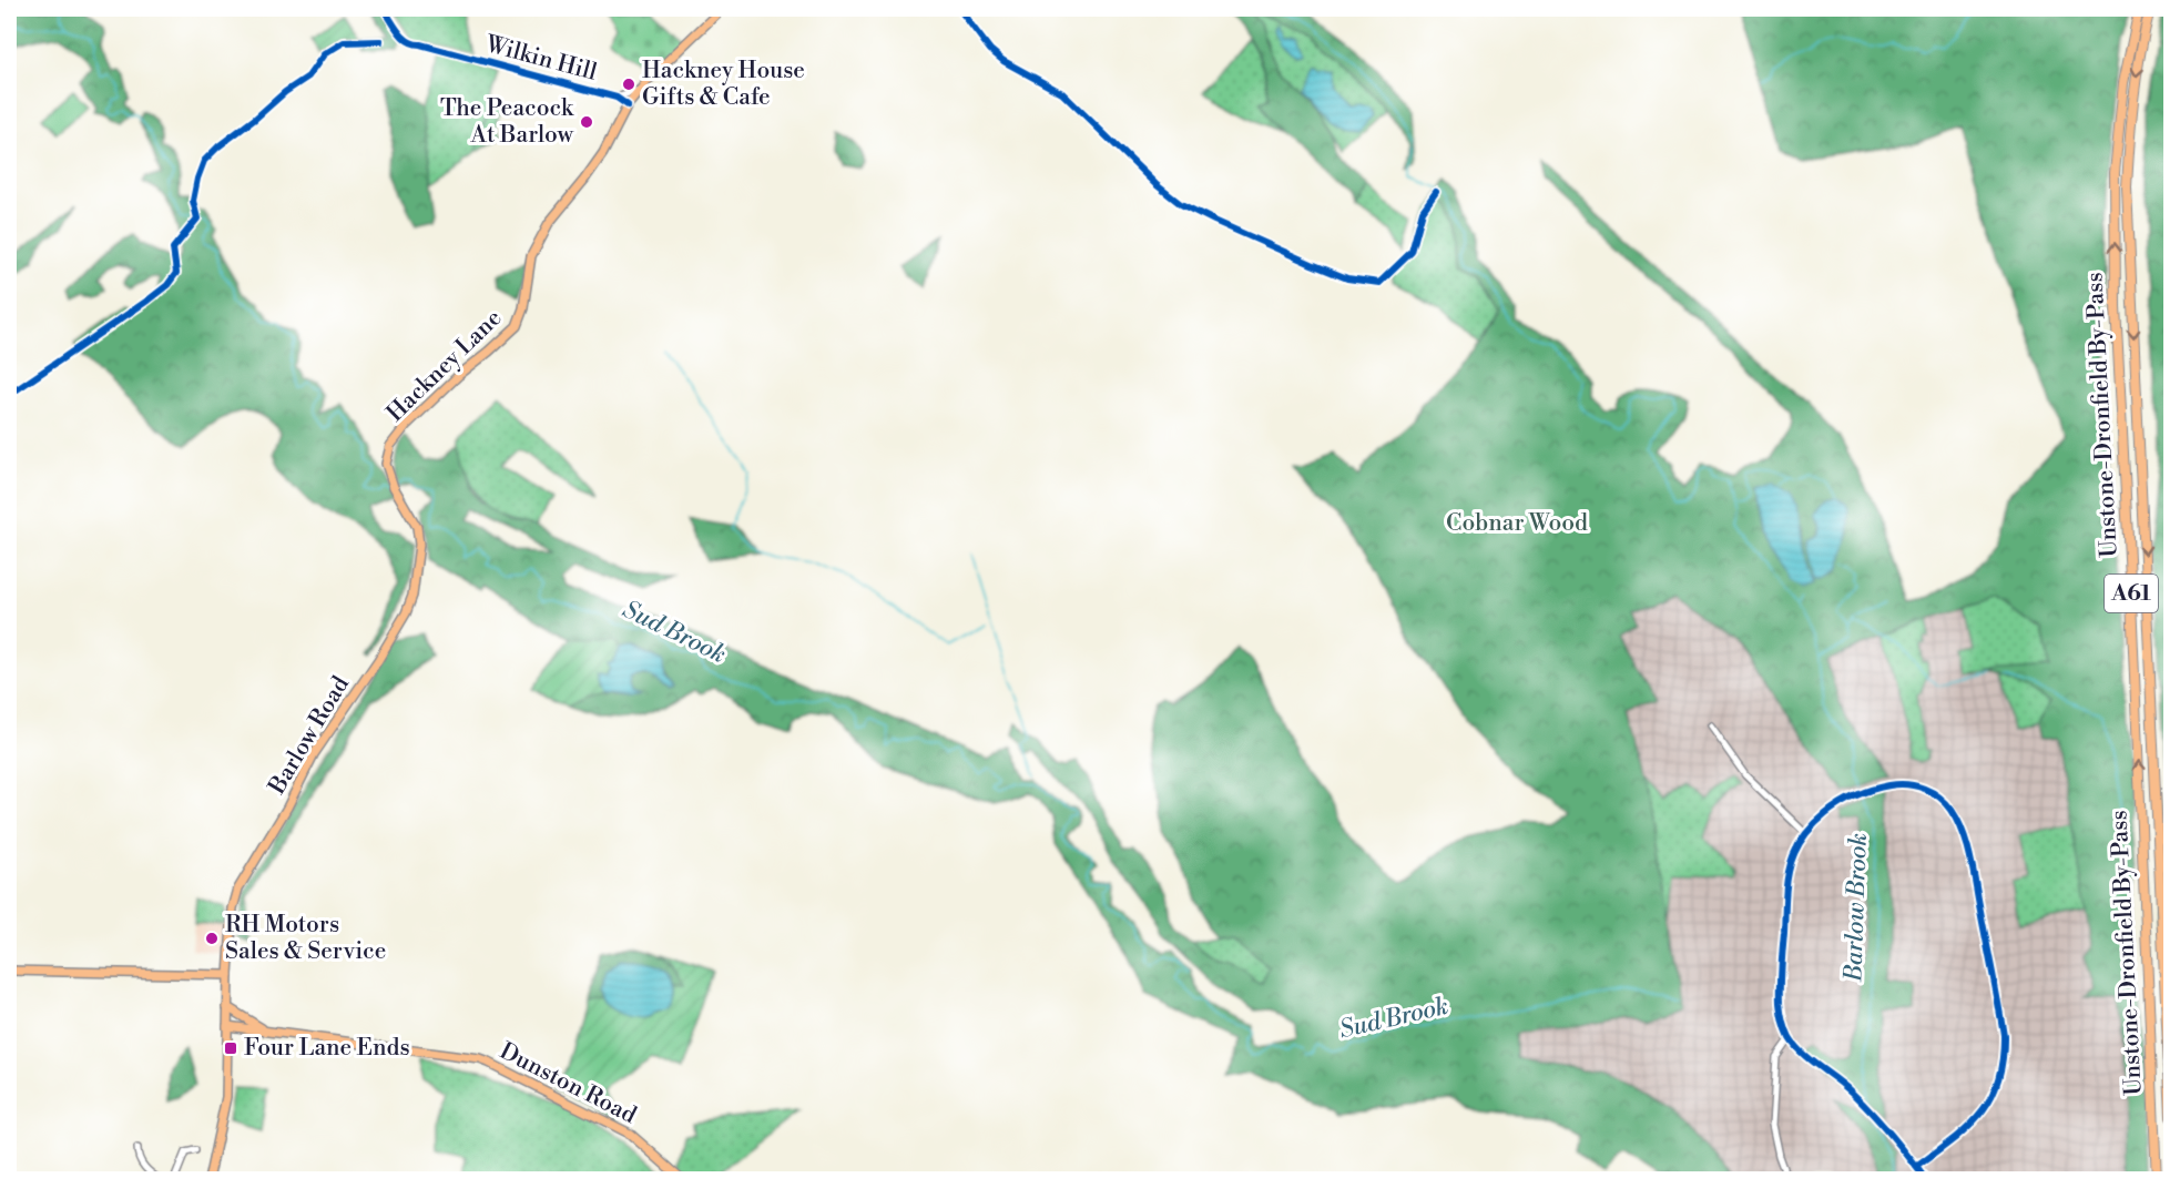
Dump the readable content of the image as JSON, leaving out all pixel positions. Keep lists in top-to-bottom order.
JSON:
{
  "streets": {
    "highway": ["Unstone-Dronfield By-Pass", "A61"],
    "main road": ["Hackney Lane", "Barlow Road", "Dunston Road"],
    "street": ["Wilkin Hill"]
  },
  "crossings": [
    ["Wilkin Hill", "Hackney Lane"],
    ["Hackney Lane", "Barlow Road"],
    ["Barlow Road", "Dunston Road"]
  ],
  "water": ["Sud Brook", "Barlow Brook"],
  "parks": ["Cobnar Wood"],
  "places": {
    "other": ["Hackney House Gifts & Cafe", "The Peacock At Barlow", "RH Motors Sales & Service"],
    "transit": ["Four Lane Ends"]
  }
}
